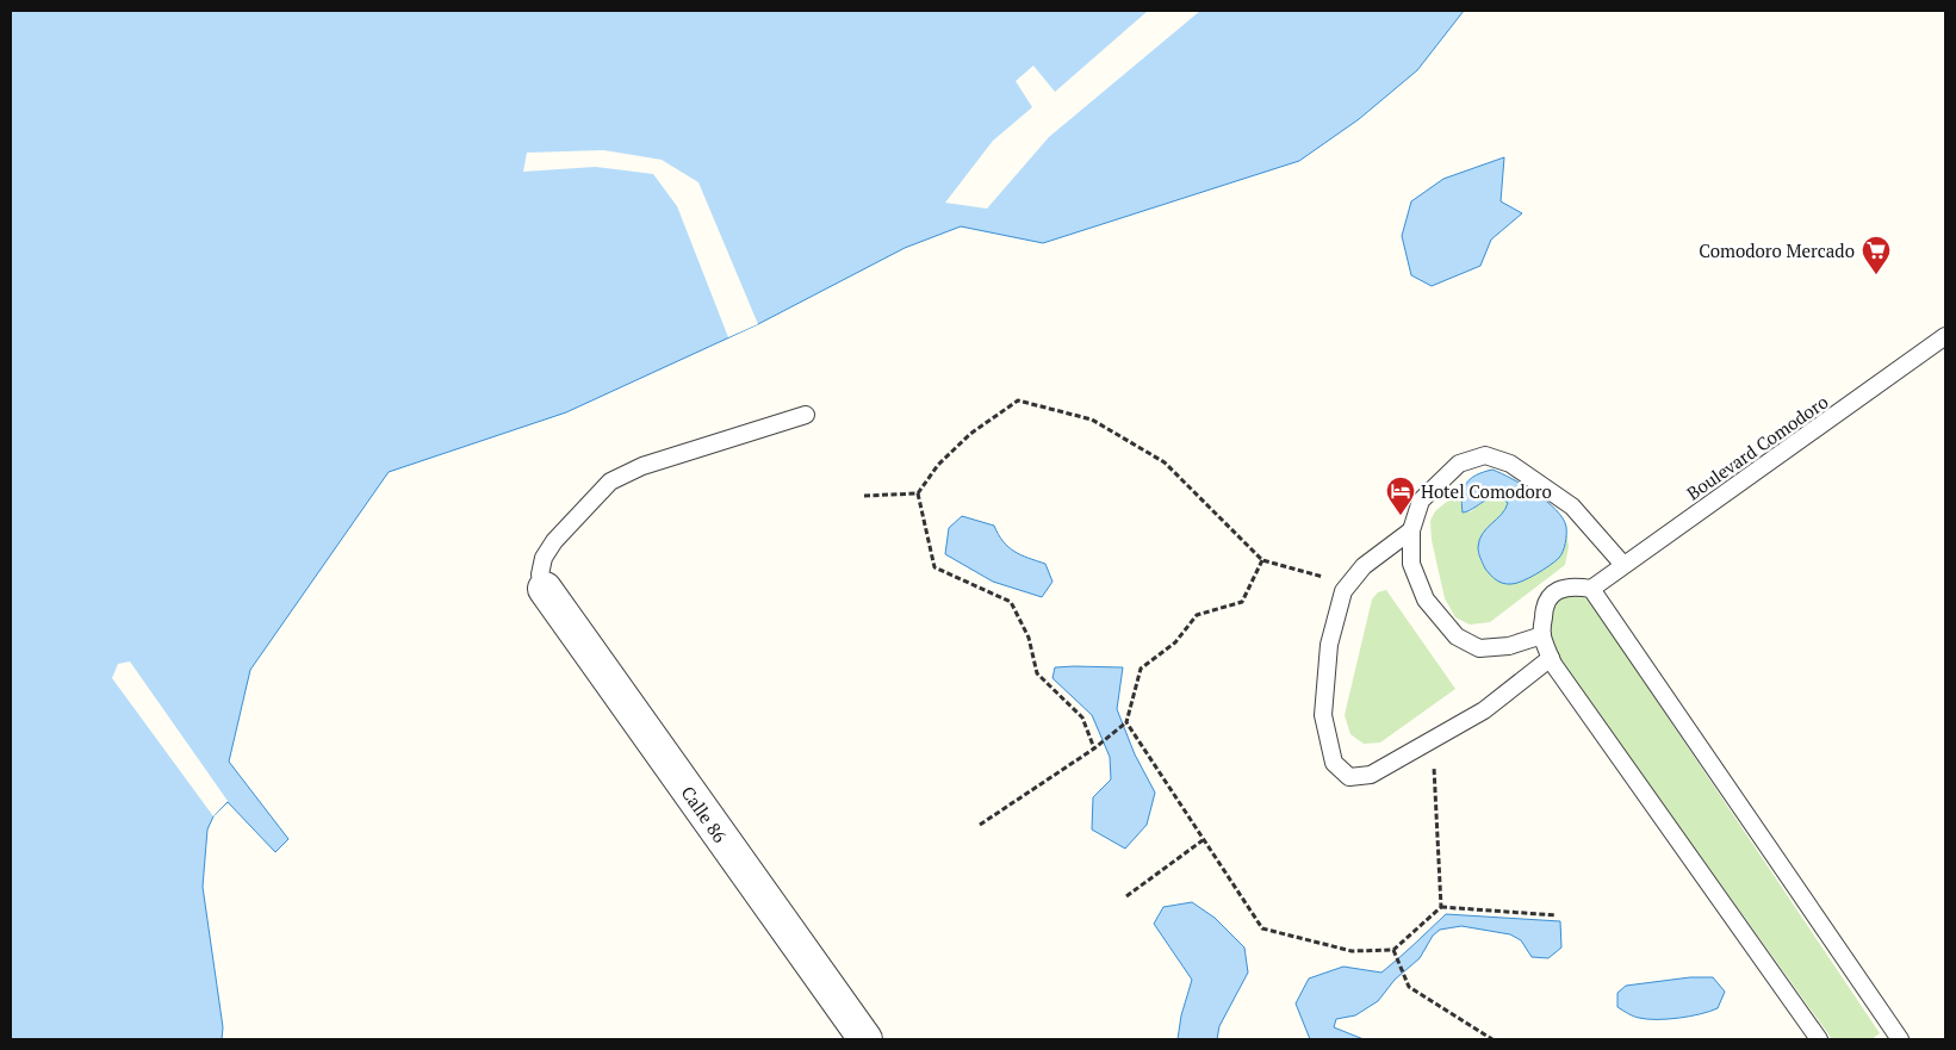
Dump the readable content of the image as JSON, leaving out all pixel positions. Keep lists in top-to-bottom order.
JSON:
{
  "streets": {
    "street": ["Calle 86"],
    "lane": ["Boulevard Comodoro"]
  },
  "places": {
    "supermarket": ["Comodoro Mercado"],
    "hotel": ["Hotel Comodoro"]
  }
}
